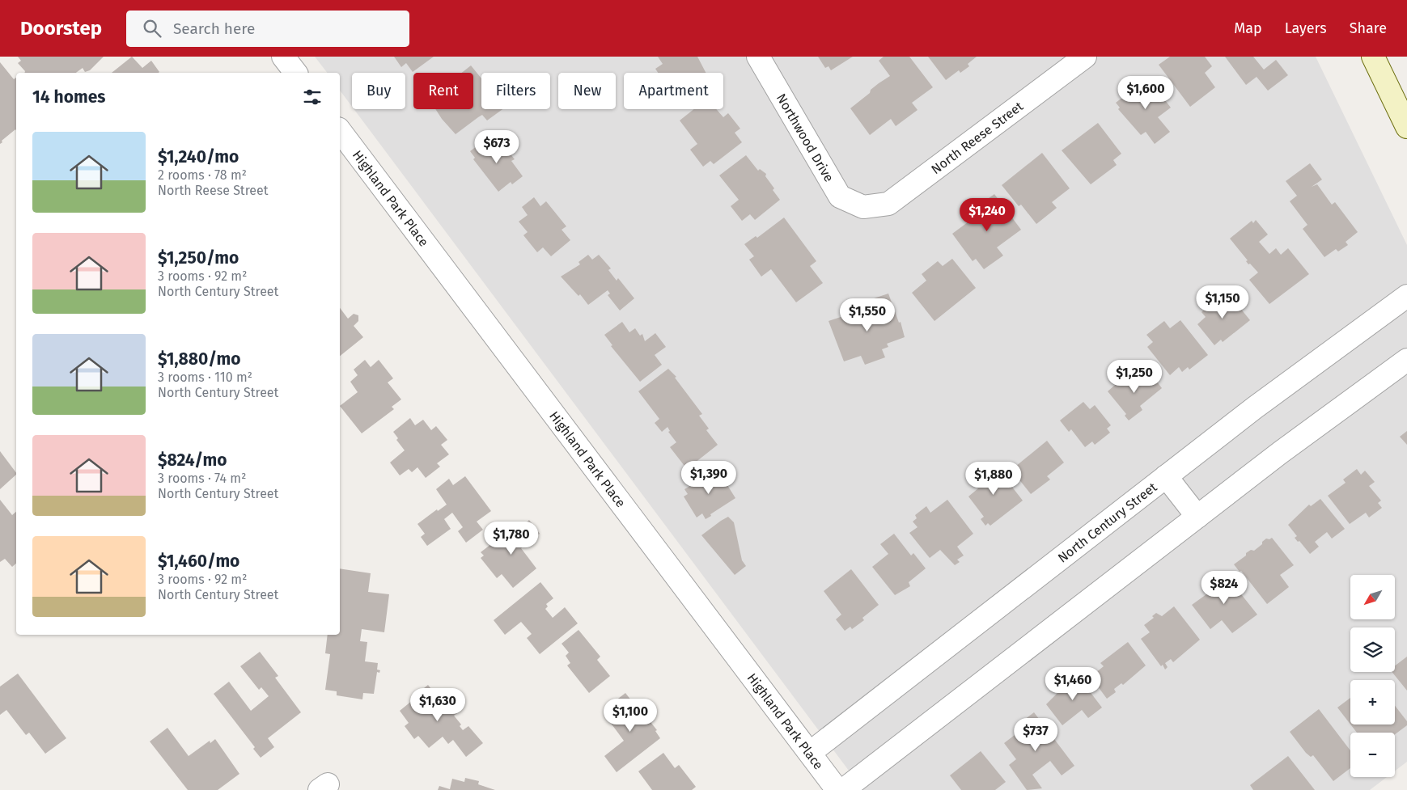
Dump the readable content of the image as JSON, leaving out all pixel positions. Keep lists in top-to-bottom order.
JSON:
{
  "streets": {
    "street": [
      "Northwood Drive",
      "North Reese Street",
      "Highland Park Place",
      "North Century Street"
    ]
  },
  "crossings": [
    ["Northwood Drive", "North Reese Street"],
    ["Highland Park Place", "North Century Street"]
  ],
  "north": "bottom left",
  "page": {
    "header": "Doorstep",
    "search": "Search here",
    "nav": ["Map", "Layers", "Share"],
    "chip": [
      "Buy",
      "Rent",
      "Filters",
      "New",
      "Apartment"
    ],
    "heading": "14 homes",
    "price": [
      "$1,600",
      "$673",
      "$1,240",
      "$1,150",
      "$1,550",
      "$1,250",
      "$1,390",
      "$1,880",
      "$1,780",
      "$824",
      "$1,460",
      "$1,630",
      "$1,100",
      "$737"
    ],
    "list": [
      {
        "name": "$1,240/mo",
        "note": "2 rooms · 78 m² · North Reese Street"
      },
      {
        "name": "$1,250/mo",
        "note": "3 rooms · 92 m² · North Century Street"
      },
      {
        "name": "$1,880/mo",
        "note": "3 rooms · 110 m² · North Century Street"
      },
      {
        "name": "$824/mo",
        "note": "3 rooms · 74 m² · North Century Street"
      },
      {
        "name": "$1,460/mo",
        "note": "3 rooms · 92 m² · North Century Street"
      }
    ],
    "map_buttons": ["+", "−"]
  }
}
